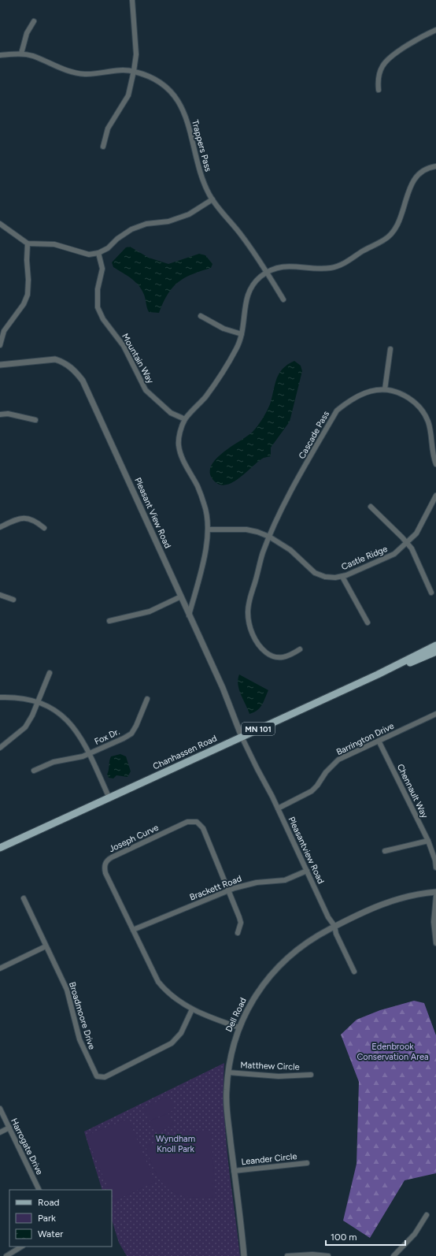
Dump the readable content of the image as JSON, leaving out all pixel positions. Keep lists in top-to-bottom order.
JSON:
{
  "streets": {
    "main road": ["MN 101", "Chanhassen Road"],
    "street": [
      "Trappers Pass",
      "Mountain Way",
      "Cascade Pass",
      "Pleasant View Road",
      "Castle Ridge",
      "Fox Dr.",
      "Barrington Drive",
      "Chennault Way",
      "Joseph Curve",
      "Pleasantview Road",
      "Brackett Road",
      "Dell Road",
      "Broadmoore Drive",
      "Matthew Circle",
      "Harrogate Drive",
      "Leander Circle"
    ]
  },
  "crossings": [
    ["Cascade Pass", "Castle Ridge"],
    ["Pleasant View Road", "Chanhassen Road"],
    ["Pleasant View Road", "Pleasantview Road"],
    ["MN 101", "Chanhassen Road"],
    ["Barrington Drive", "Chennault Way"],
    ["Barrington Drive", "Pleasantview Road"],
    ["Chanhassen Road", "Pleasantview Road"],
    ["Joseph Curve", "Brackett Road"],
    ["Joseph Curve", "Dell Road"],
    ["Joseph Curve", "Broadmoore Drive"],
    ["Pleasantview Road", "Brackett Road"],
    ["Pleasantview Road", "Dell Road"],
    ["Dell Road", "Matthew Circle"],
    ["Dell Road", "Leander Circle"]
  ],
  "parks": ["Edenbrook Conservation Area", "Wyndham Knoll Park"],
  "legend": ["Road", "Park", "Water"],
  "scale_bar": "100 m"
}
